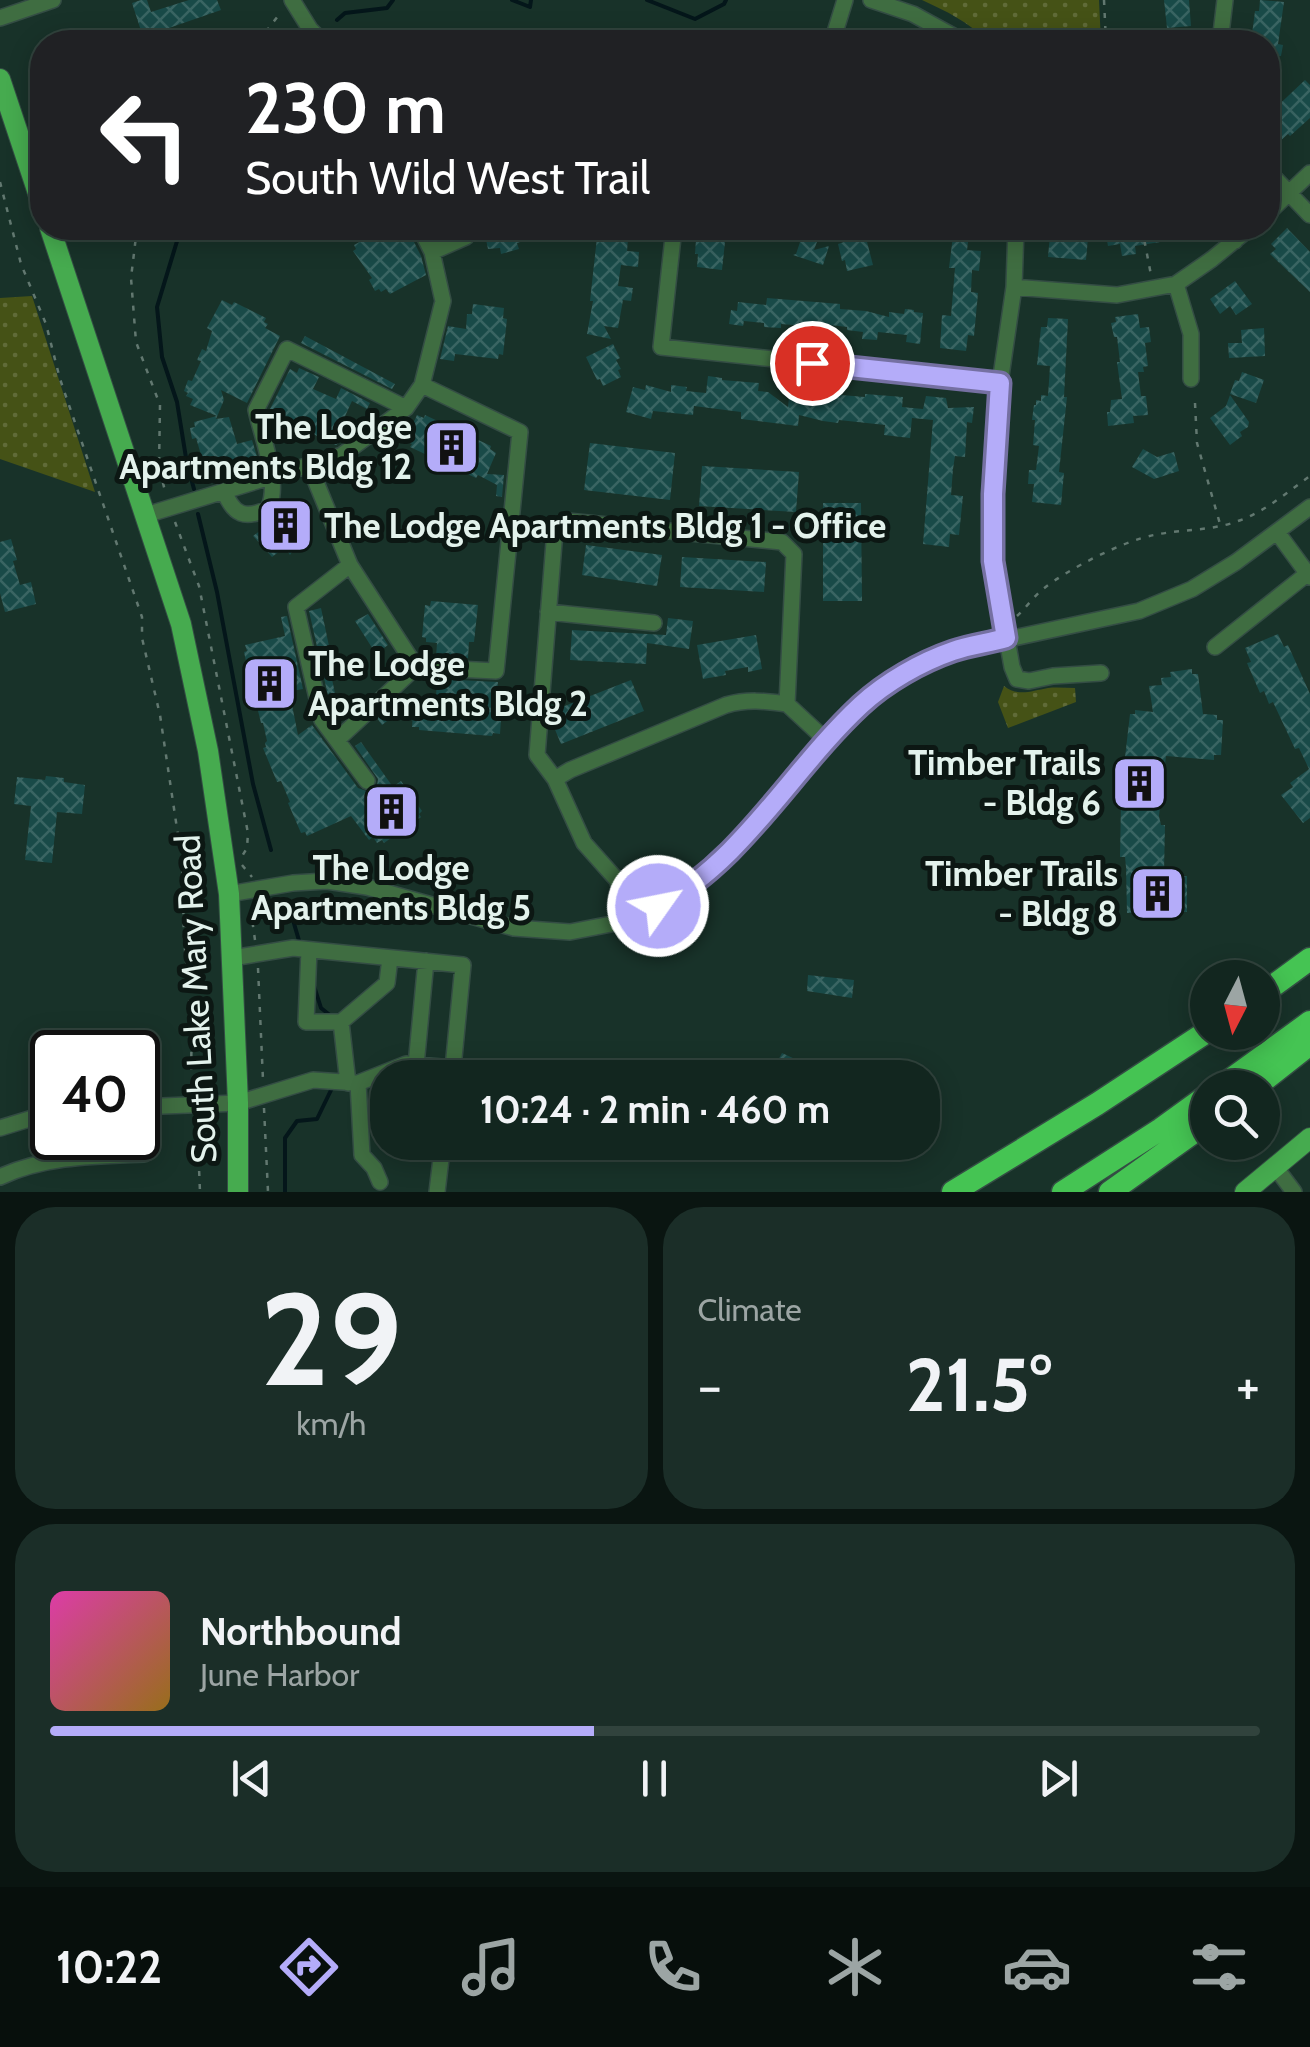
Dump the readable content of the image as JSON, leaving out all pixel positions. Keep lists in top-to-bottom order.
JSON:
{
  "streets": {
    "main road": ["South Lake Mary Road"]
  },
  "places": {
    "building": [
      "The Lodge Apartments Bldg 12",
      "The Lodge Apartments Bldg 1 - Office",
      "The Lodge Apartments Bldg 2",
      "Timber Trails - Bldg 6",
      "The Lodge Apartments Bldg 5",
      "Timber Trails - Bldg 8"
    ]
  },
  "north": "bottom",
  "page": {
    "turn": ["230 m", "South Wild West Trail"],
    "limit": "40",
    "trip": "10:24 · 2 min · 460 m",
    "tile": [
      ["29", "km/h"],
      "Climate"
    ],
    "heat": ["−", "21.5°", "+"],
    "song": ["Northbound", "June Harbor"],
    "tabs": "10:22"
  }
}
